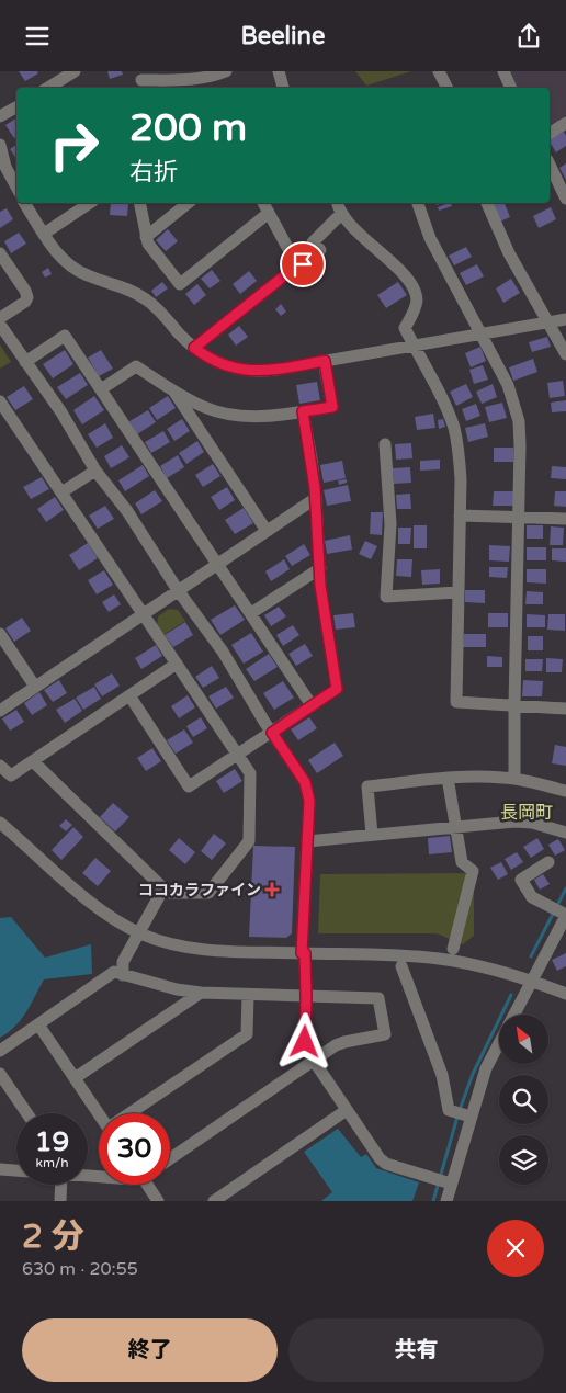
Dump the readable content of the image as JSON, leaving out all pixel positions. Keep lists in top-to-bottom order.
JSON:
{
  "districts": ["長岡町"],
  "places": {
    "health": ["ココカラファイン"]
  },
  "north": "top left",
  "page": {
    "header": "Beeline",
    "turn": ["200 m", "右折"],
    "speed": "19 km/h",
    "limit": "30",
    "heading": ["2 分", "630 m · 20:55"],
    "buttons": ["終了", "共有"]
  }
}
